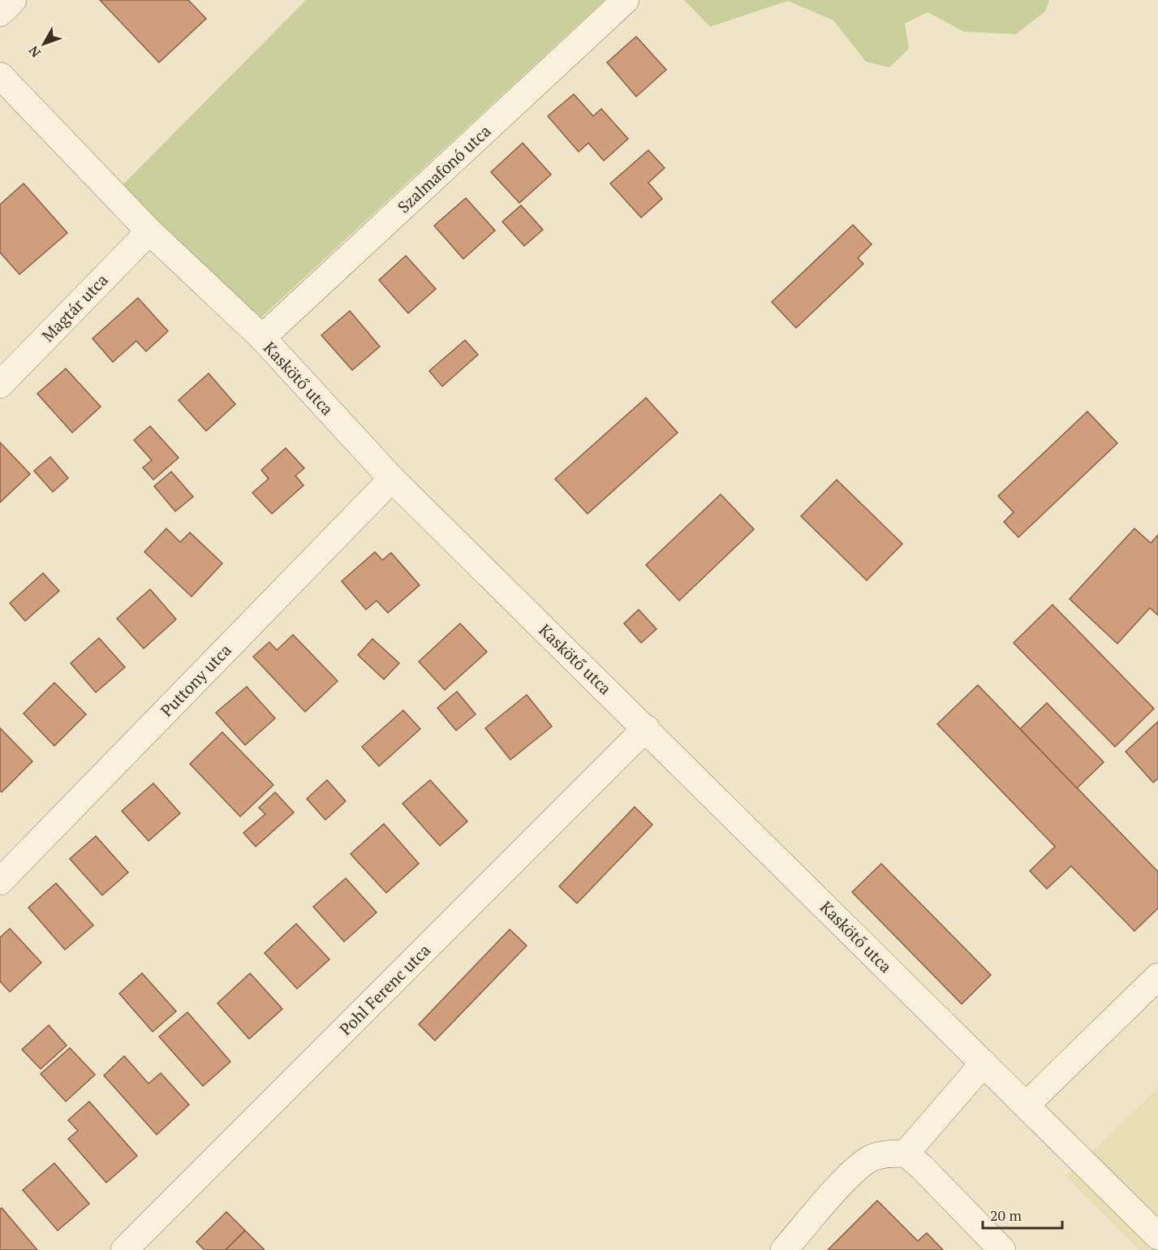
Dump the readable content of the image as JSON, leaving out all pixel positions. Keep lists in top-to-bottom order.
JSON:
{
  "streets": {
    "street": [
      "Szalmafonó utca",
      "Magtár utca",
      "Kaskötő utca",
      "Puttony utca",
      "Pohl Ferenc utca"
    ]
  },
  "crossings": [
    ["Szalmafonó utca", "Kaskötő utca"],
    ["Magtár utca", "Kaskötő utca"],
    ["Kaskötő utca", "Puttony utca"],
    ["Kaskötő utca", "Pohl Ferenc utca"]
  ],
  "scale_bar": "20 m",
  "north": "bottom left"
}
